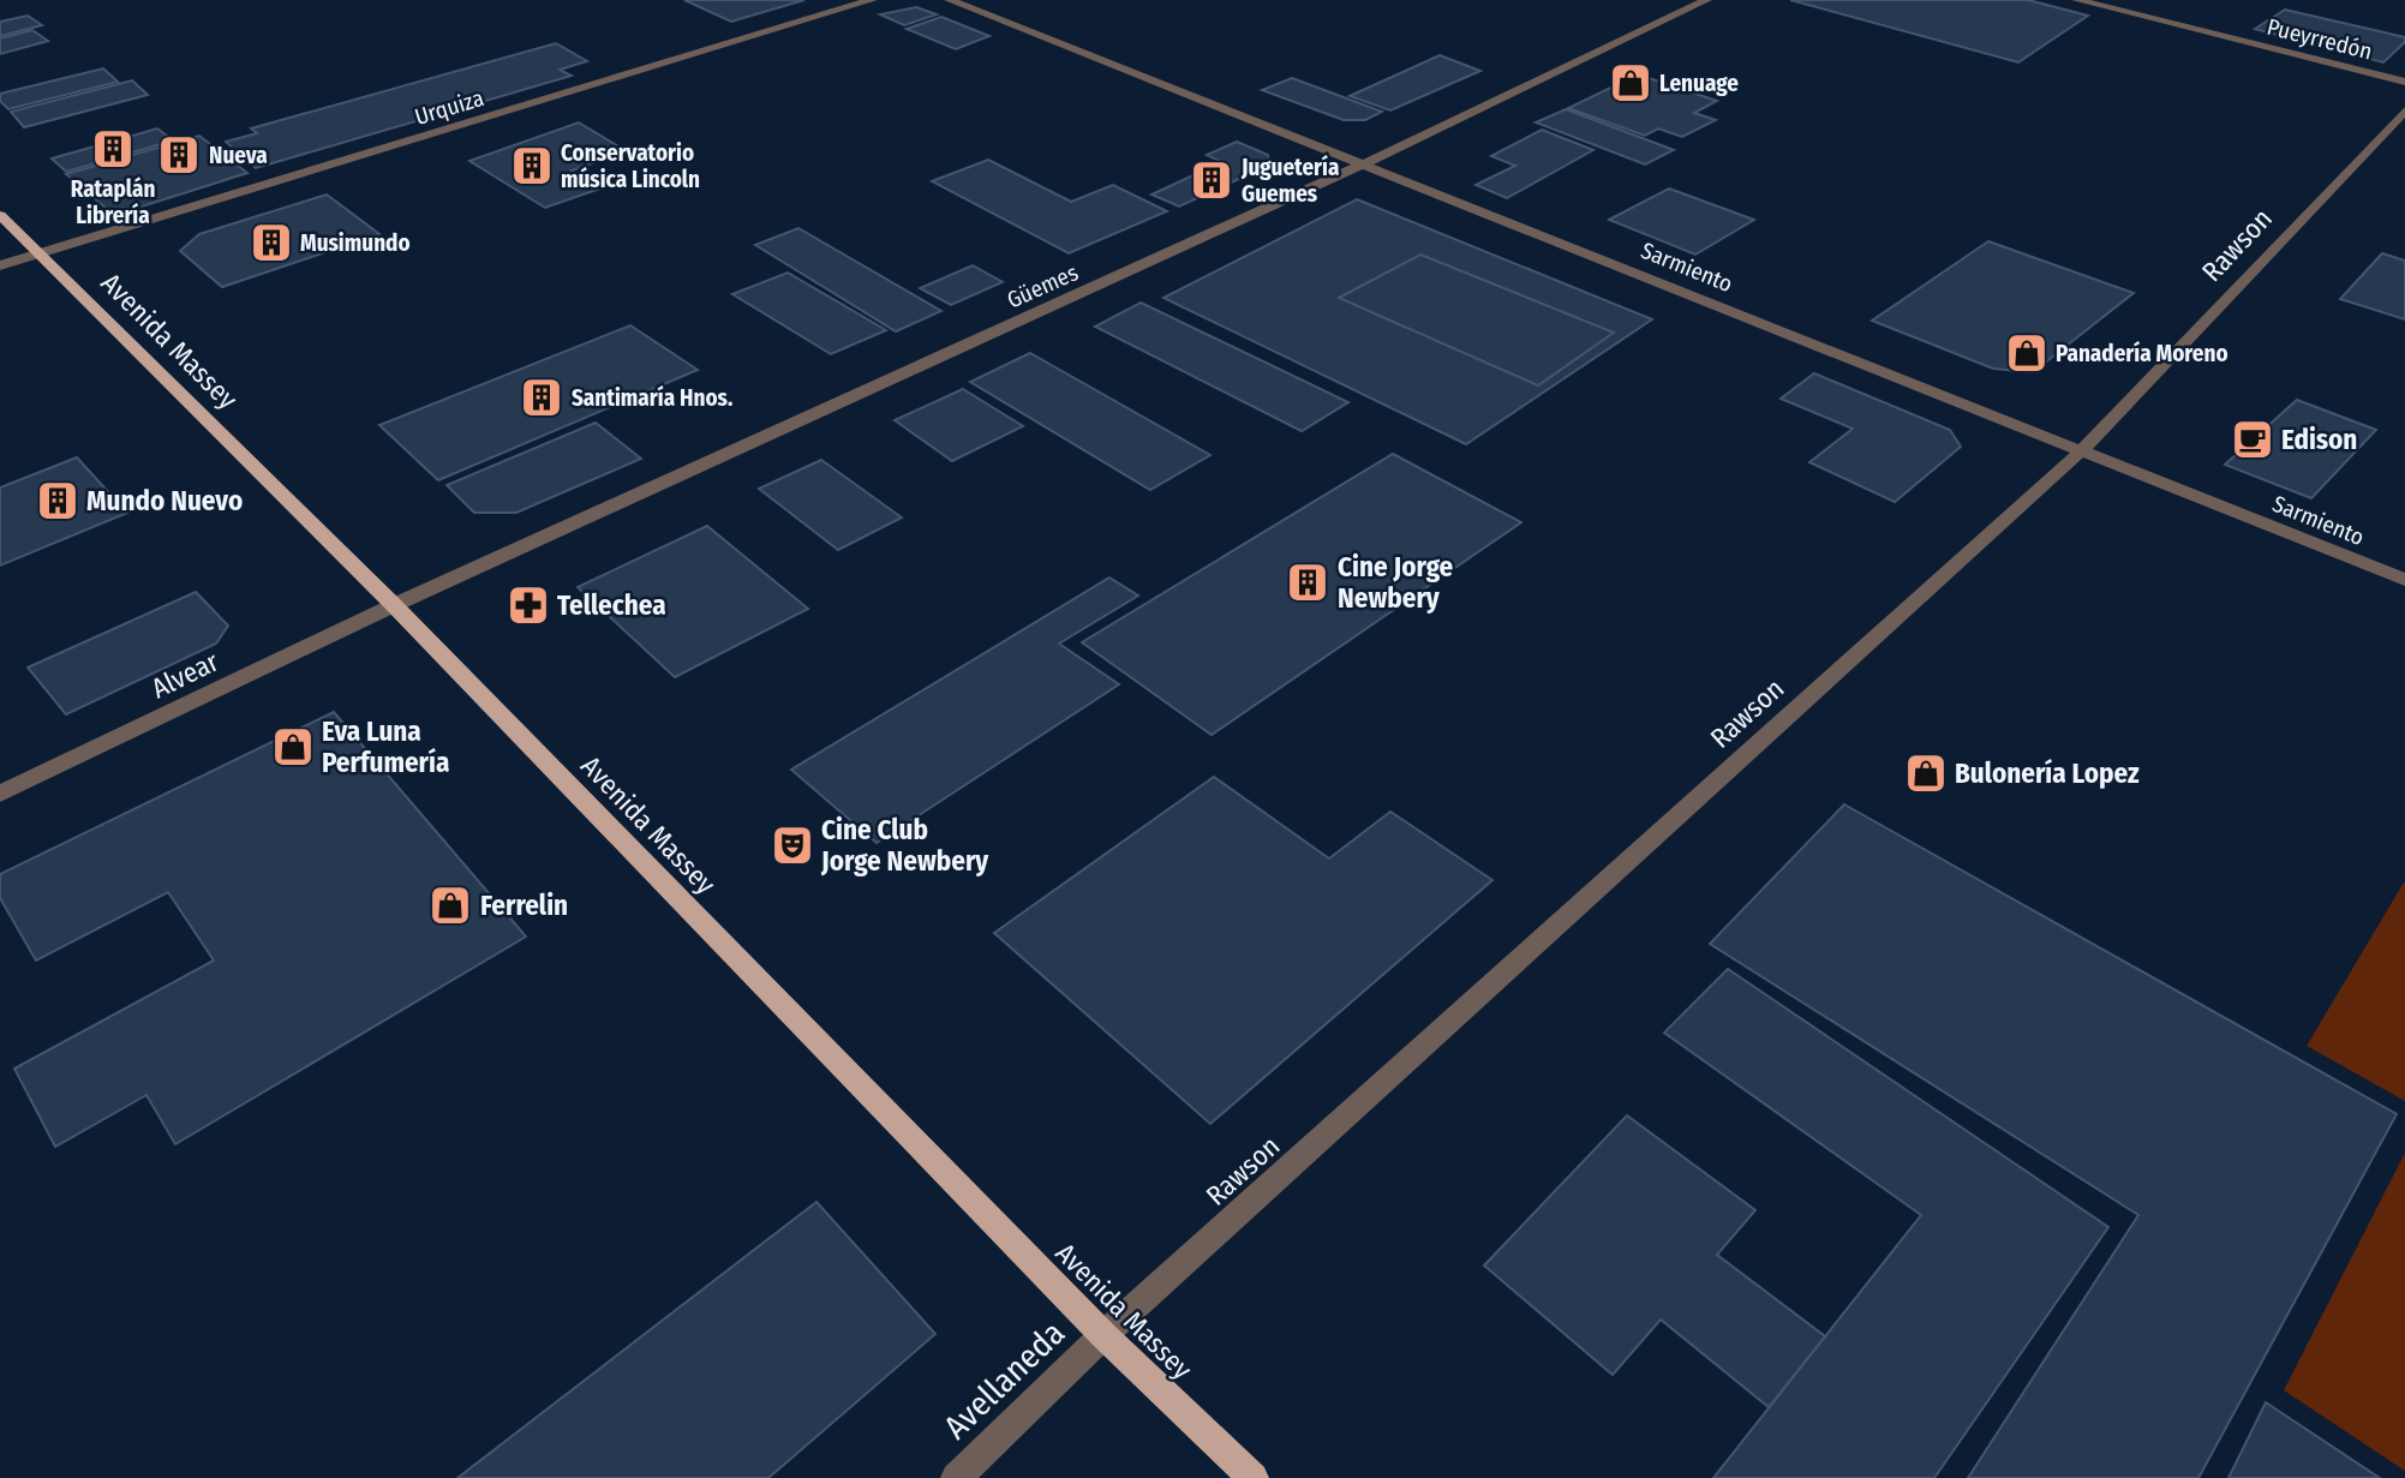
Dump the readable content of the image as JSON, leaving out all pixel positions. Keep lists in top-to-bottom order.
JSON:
{
  "streets": {
    "main road": ["Avenida Massey"],
    "street": [
      "Pueyrredón",
      "Urquiza",
      "Rawson",
      "Sarmiento",
      "Güemes",
      "Alvear",
      "Avellaneda"
    ]
  },
  "crossings": [
    ["Urquiza", "Avenida Massey"],
    ["Rawson", "Sarmiento"],
    ["Rawson", "Avenida Massey"],
    ["Rawson", "Avellaneda"],
    ["Sarmiento", "Güemes"],
    ["Güemes", "Avenida Massey"],
    ["Güemes", "Alvear"],
    ["Avenida Massey", "Alvear"],
    ["Avenida Massey", "Avellaneda"]
  ],
  "places": {
    "shop": [
      "Lenuage",
      "Panadería Moreno",
      "Eva Luna Perfumería",
      "Bulonería Lopez",
      "Ferrelin"
    ],
    "building": [
      "Rataplán Librería",
      "Nueva",
      "Conservatorio música Lincoln",
      "Juguetería Guemes",
      "Musimundo",
      "Santimaría Hnos.",
      "Mundo Nuevo",
      "Cine Jorge Newbery"
    ],
    "cafe": ["Edison"],
    "pharmacy": ["Tellechea"],
    "theatre": ["Cine Club Jorge Newbery"]
  }
}
